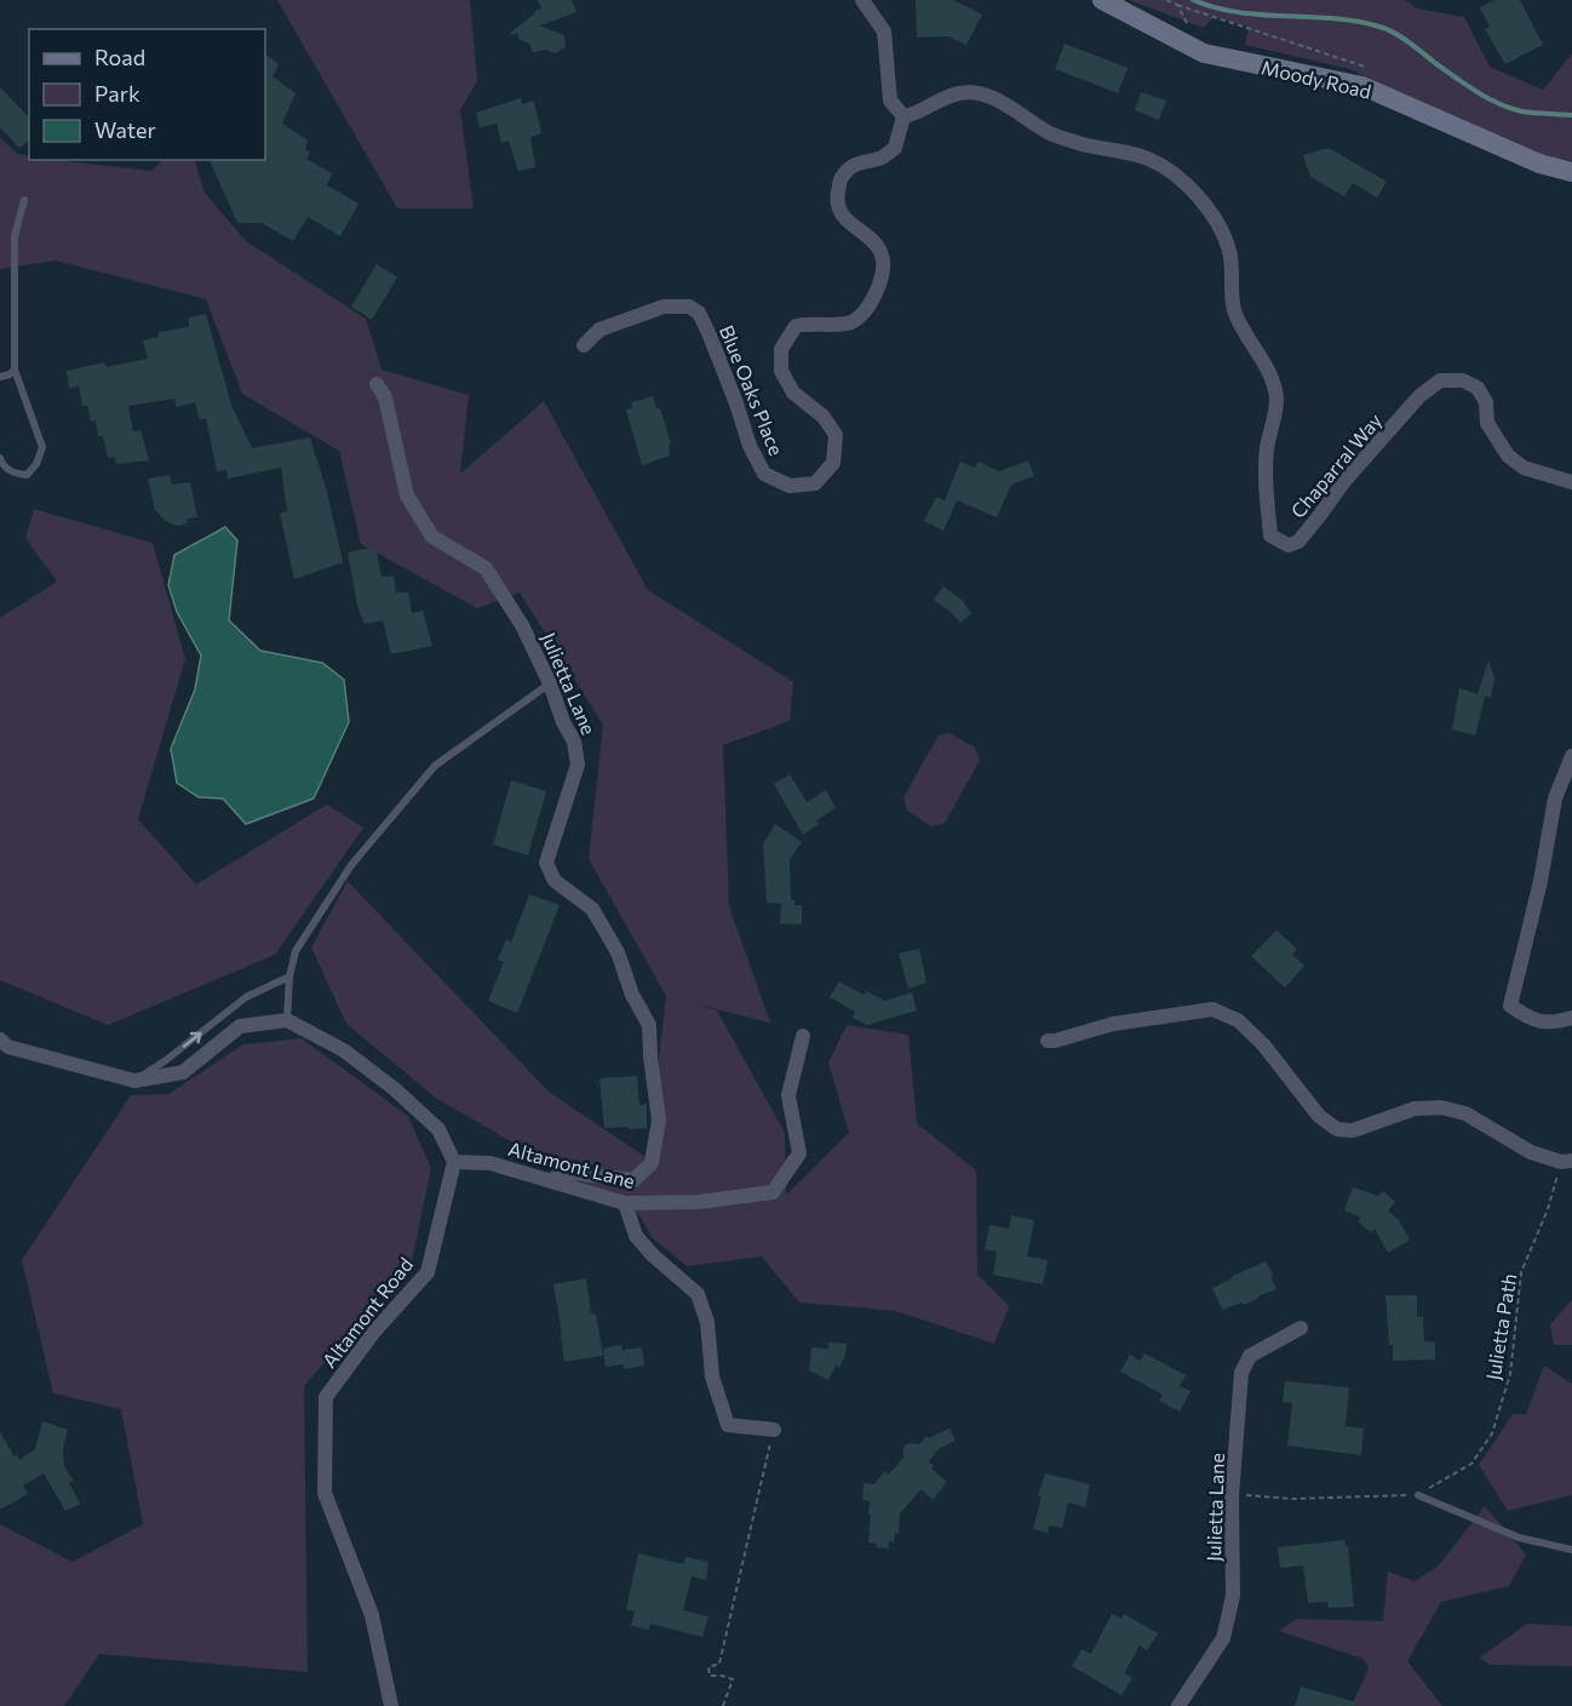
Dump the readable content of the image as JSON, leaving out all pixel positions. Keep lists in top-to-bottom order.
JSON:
{
  "streets": {
    "street": [
      "Moody Road",
      "Blue Oaks Place",
      "Chaparral Way",
      "Julietta Lane",
      "Altamont Lane",
      "Altamont Road"
    ],
    "path": ["Julietta Path"]
  },
  "crossings": [
    ["Blue Oaks Place", "Chaparral Way"],
    ["Julietta Lane", "Altamont Lane"],
    ["Julietta Lane", "Julietta Path"],
    ["Altamont Lane", "Altamont Road"]
  ],
  "legend": ["Road", "Park", "Water"]
}
